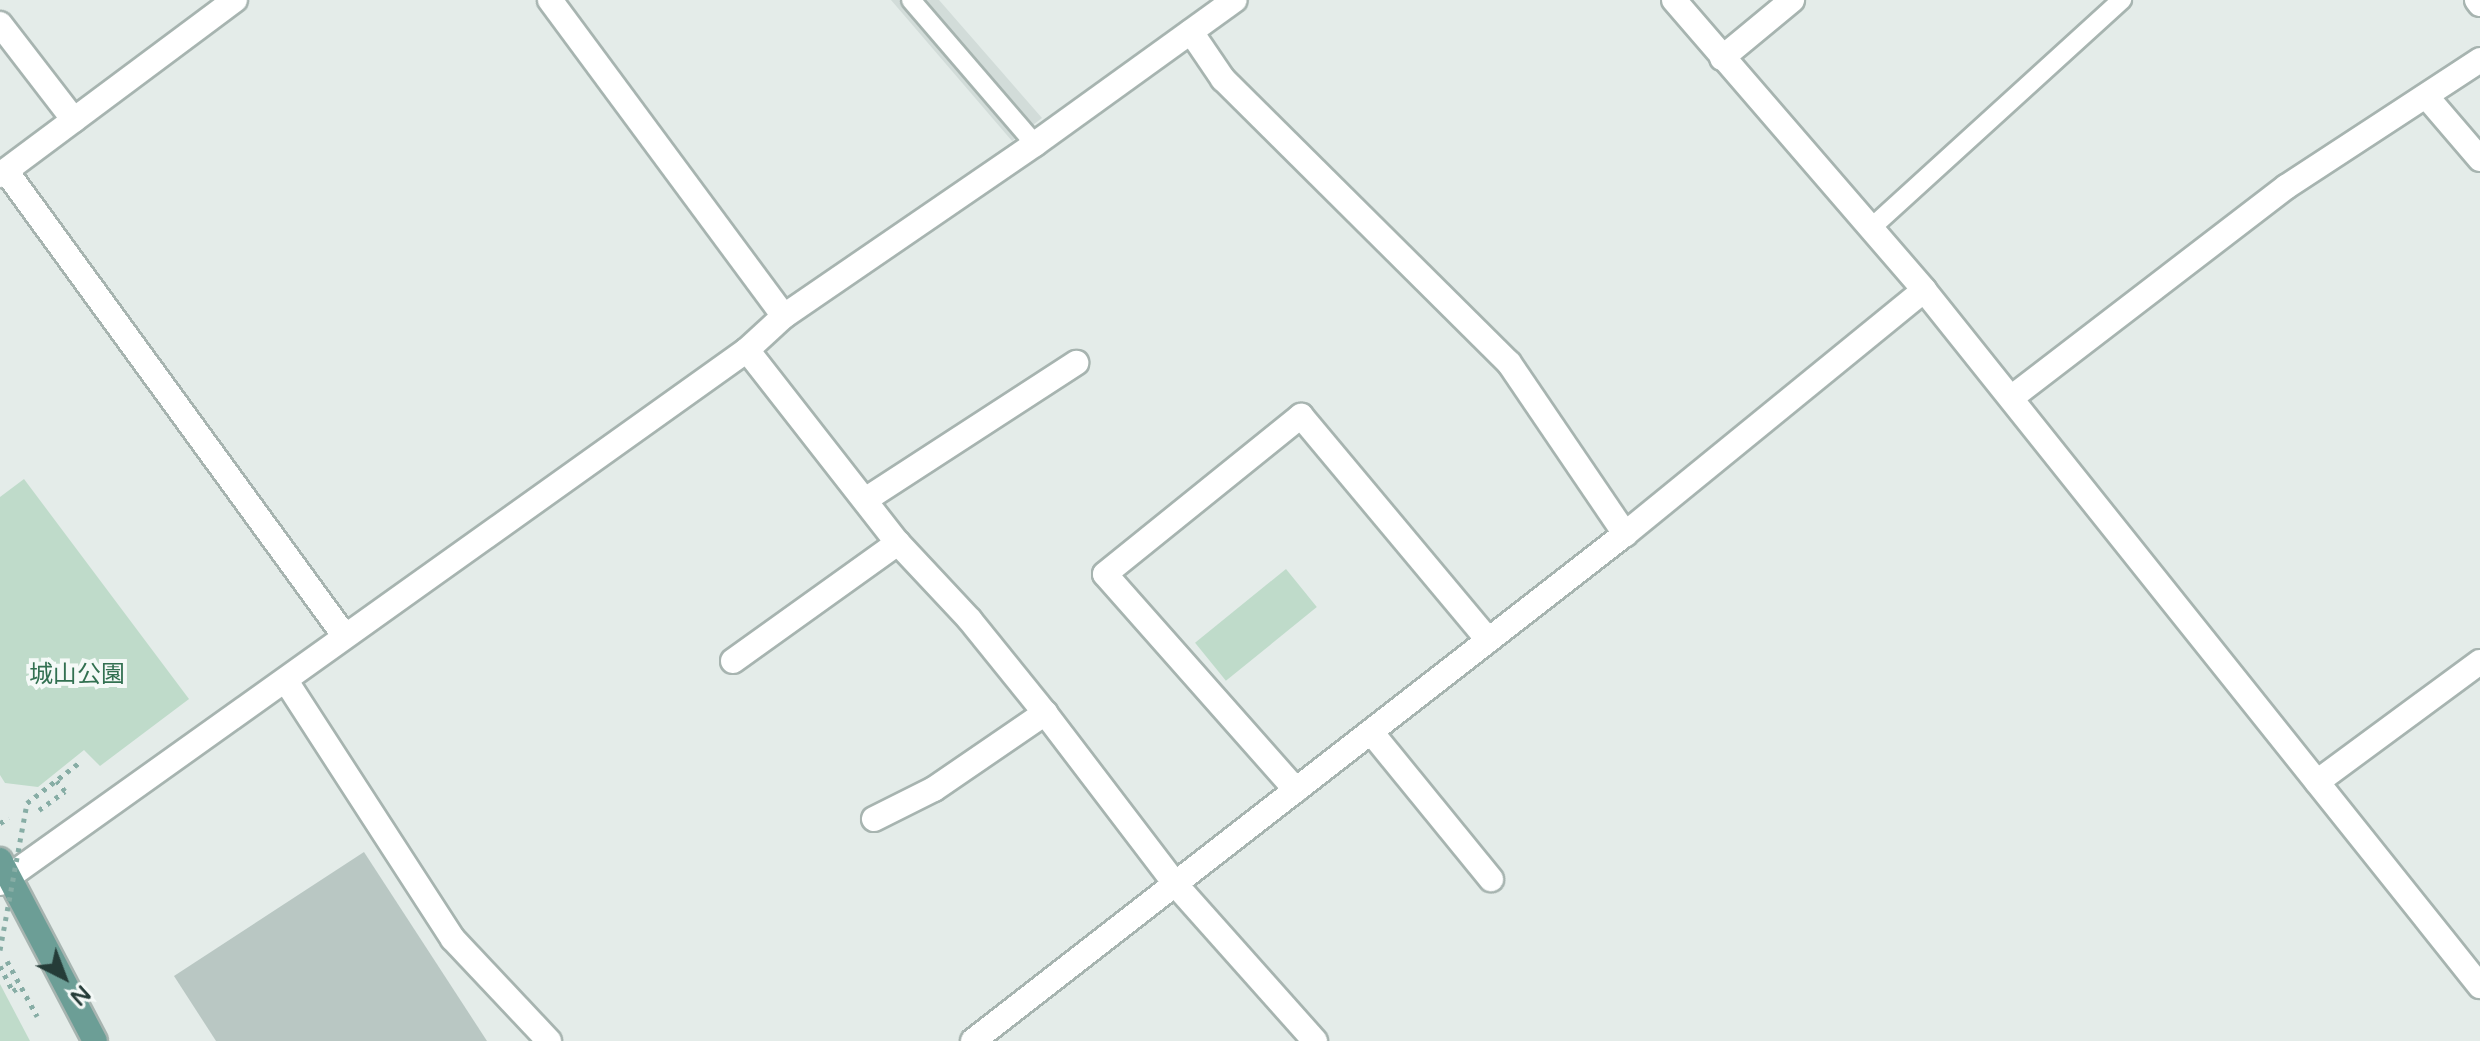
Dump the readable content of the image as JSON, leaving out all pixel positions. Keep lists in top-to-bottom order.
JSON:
{
  "parks": ["城山公園"],
  "north": "bottom right"
}
